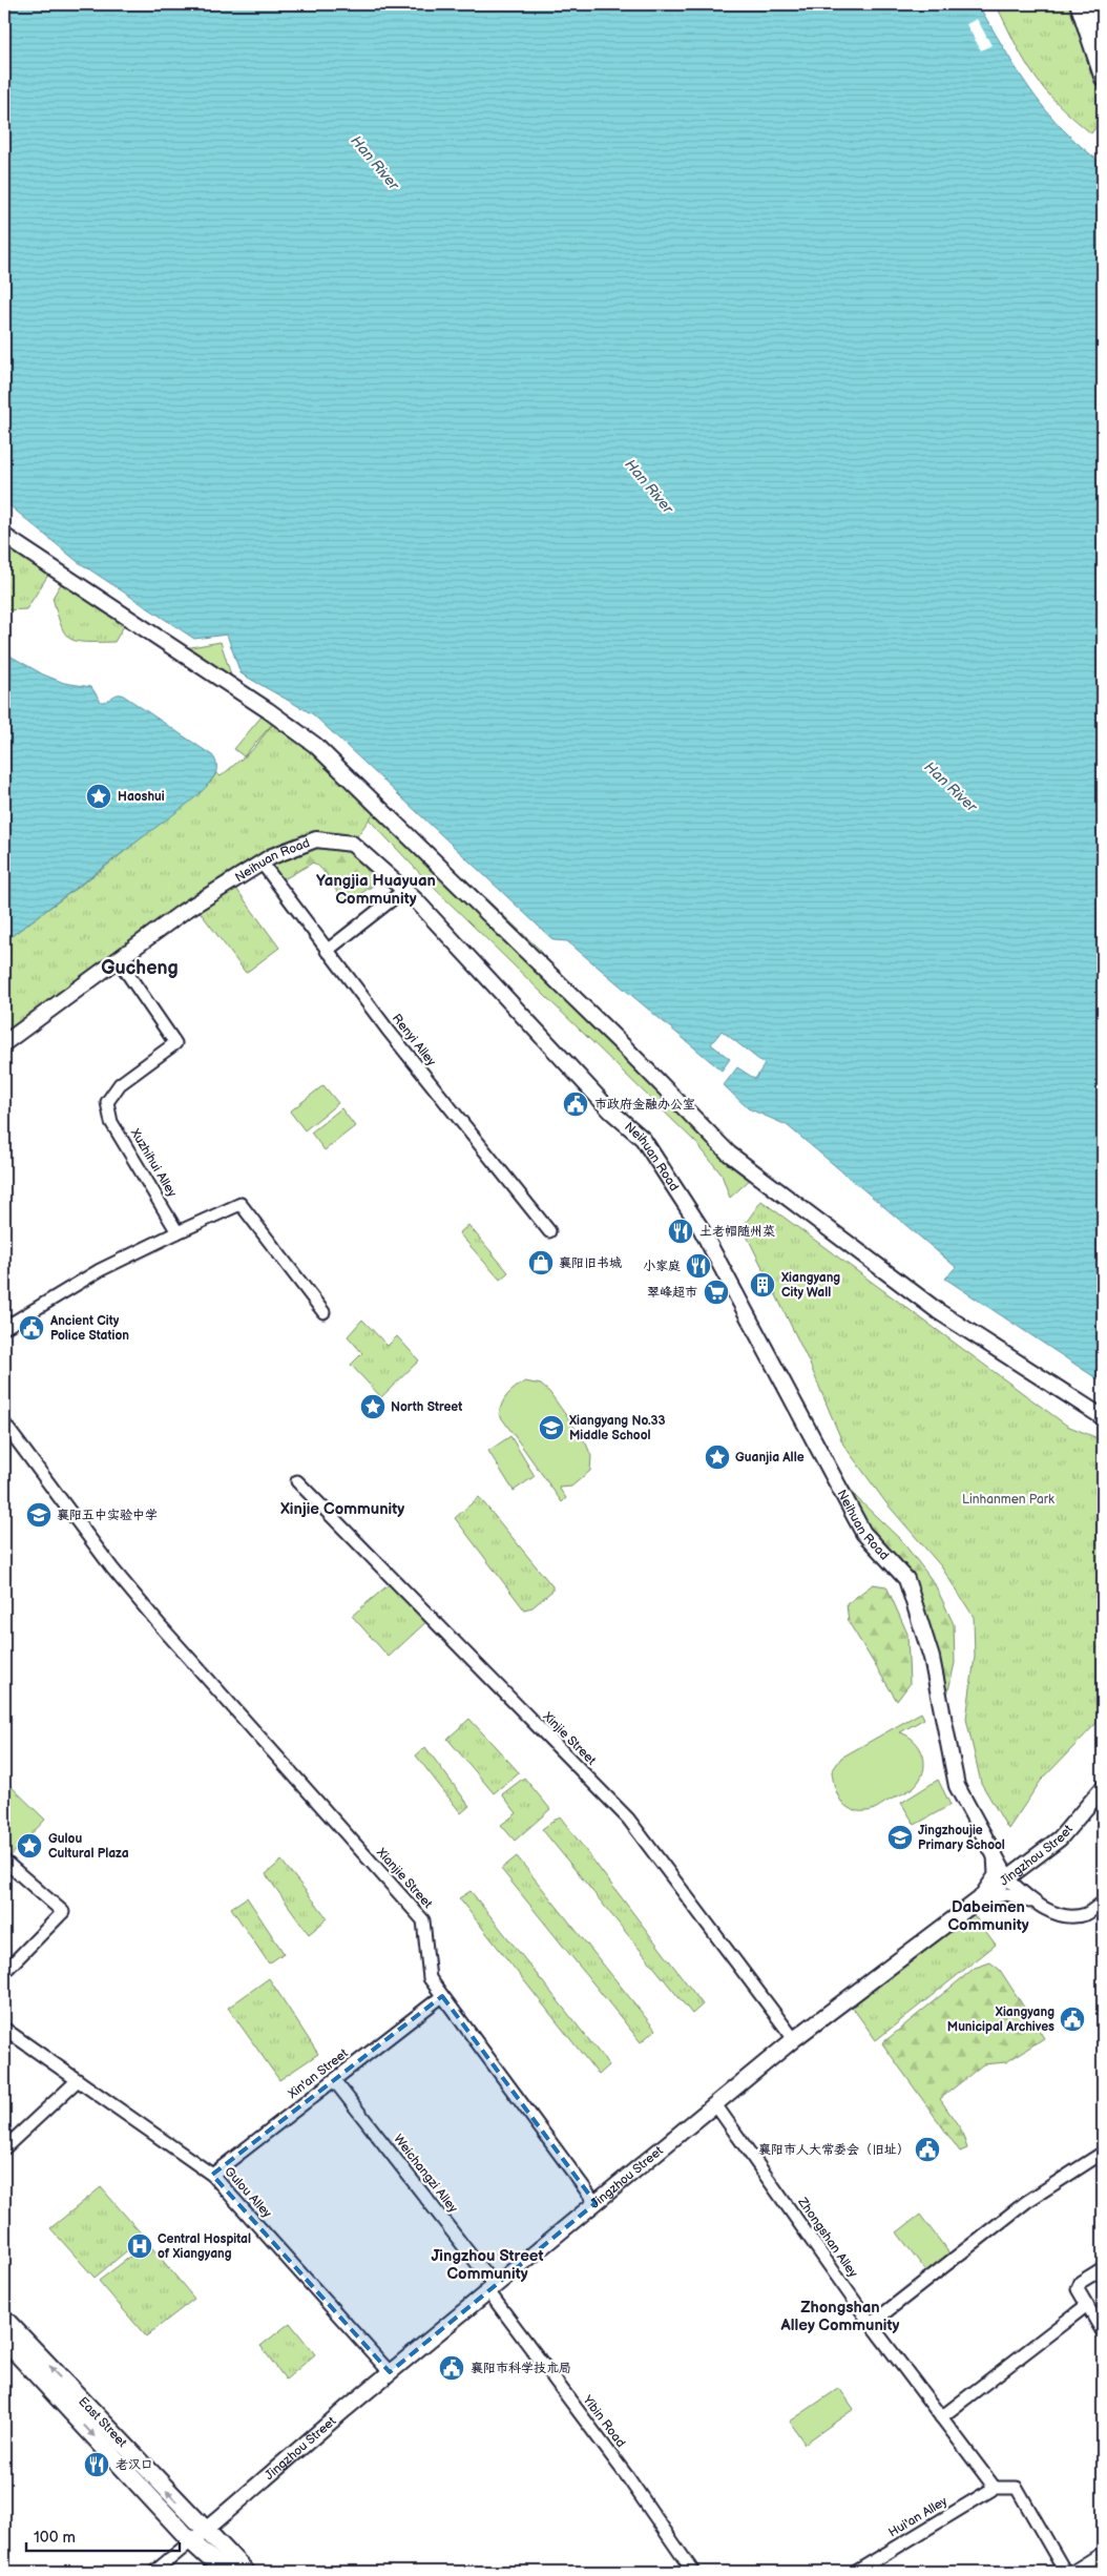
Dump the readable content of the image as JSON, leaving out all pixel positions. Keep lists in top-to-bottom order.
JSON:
{
  "streets": {
    "main road": ["East Street"],
    "street": [
      "Neihuan Road",
      "Renyi Alley",
      "Xuzhihui Alley",
      "Xinjie Street",
      "Jingzhou Street",
      "Xianjie Street",
      "Xin'an Street",
      "Weichangzi Alley",
      "Gulou Alley",
      "Zhongshan Alley",
      "Yibin Road",
      "Hui'an Alley"
    ]
  },
  "crossings": [
    ["Neihuan Road", "Renyi Alley"],
    ["Neihuan Road", "Xuzhihui Alley"],
    ["Neihuan Road", "Jingzhou Street"],
    ["Xinjie Street", "Jingzhou Street"],
    ["Jingzhou Street", "Xianjie Street"],
    ["Jingzhou Street", "Weichangzi Alley"],
    ["Jingzhou Street", "Gulou Alley"],
    ["Jingzhou Street", "Zhongshan Alley"],
    ["Jingzhou Street", "Yibin Road"],
    ["Jingzhou Street", "East Street"],
    ["Xianjie Street", "Xin'an Street"],
    ["Xin'an Street", "Weichangzi Alley"],
    ["Xin'an Street", "Gulou Alley"],
    ["Weichangzi Alley", "Yibin Road"],
    ["Zhongshan Alley", "Hui'an Alley"]
  ],
  "districts": [
    "Yangjia Huayuan Community",
    "Gucheng",
    "Xinjie Community",
    "Dabeimen Community",
    "Jingzhou Street Community",
    "Zhongshan Alley Community"
  ],
  "water": ["Han River"],
  "parks": ["Linhanmen Park"],
  "places": {
    "place": [
      "Haoshui",
      "North Street",
      "Guanjia Alle",
      "Gulou Cultural Plaza"
    ],
    "public building": [
      "市政府金融办公室",
      "Ancient City Police Station",
      "Xiangyang Municipal Archives",
      "襄阳市人大常委会（旧址）",
      "襄阳市科学技术局"
    ],
    "restaurant": ["土老帽随州菜", "小家庭", "老汉口"],
    "shop": ["襄阳旧书城"],
    "building": ["Xiangyang City Wall"],
    "supermarket": ["翠峰超市"],
    "school or university": ["Xiangyang No.33 Middle School", "襄阳五中实验中学", "Jingzhoujie Primary School"],
    "hospital": ["Central Hospital of Xiangyang"]
  },
  "scale_bar": "100 m"
}
